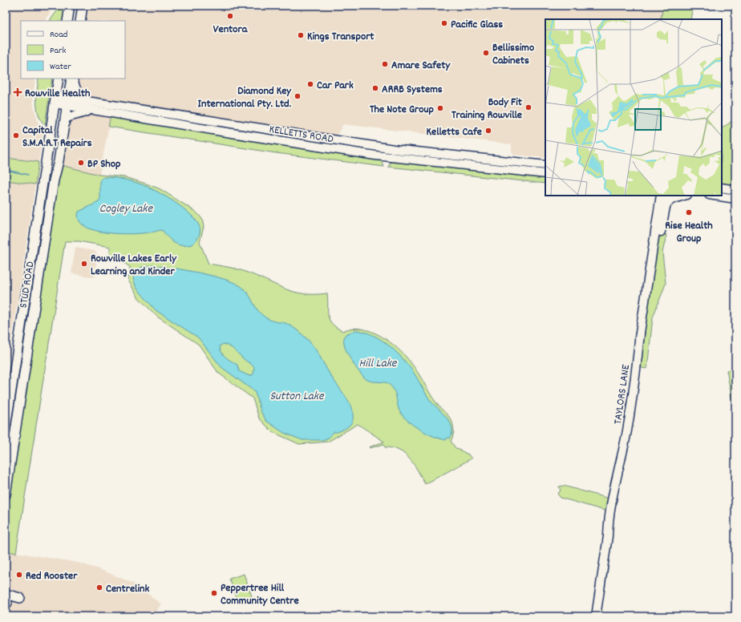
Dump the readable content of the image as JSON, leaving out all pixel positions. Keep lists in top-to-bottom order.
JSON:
{
  "streets": {
    "highway": ["STUD ROAD"],
    "main road": ["KELLETTS ROAD", "TAYLORS LANE"]
  },
  "crossings": [
    ["KELLETTS ROAD", "STUD ROAD"]
  ],
  "water": ["Cogley Lake", "Hill Lake", "Sutton Lake"],
  "places": {
    "other": [
      "Ventora",
      "Pacific Glass",
      "Kings Transport",
      "Bellissimo Cabinets",
      "Amare Safety",
      "Car Park",
      "ARRB Systems",
      "Diamond Key International Pty. Ltd.",
      "Body Fit Training Rowville",
      "The Note Group",
      "Kelletts Cafe",
      "Capital S.M.A.R.T Repairs",
      "BP Shop",
      "Rise Health Group",
      "Rowville Lakes Early Learning and Kinder",
      "Red Rooster",
      "Centrelink",
      "Peppertree Hill Community Centre"
    ],
    "health": ["Rowville Health"]
  },
  "legend": ["Road", "Park", "Water"]
}
